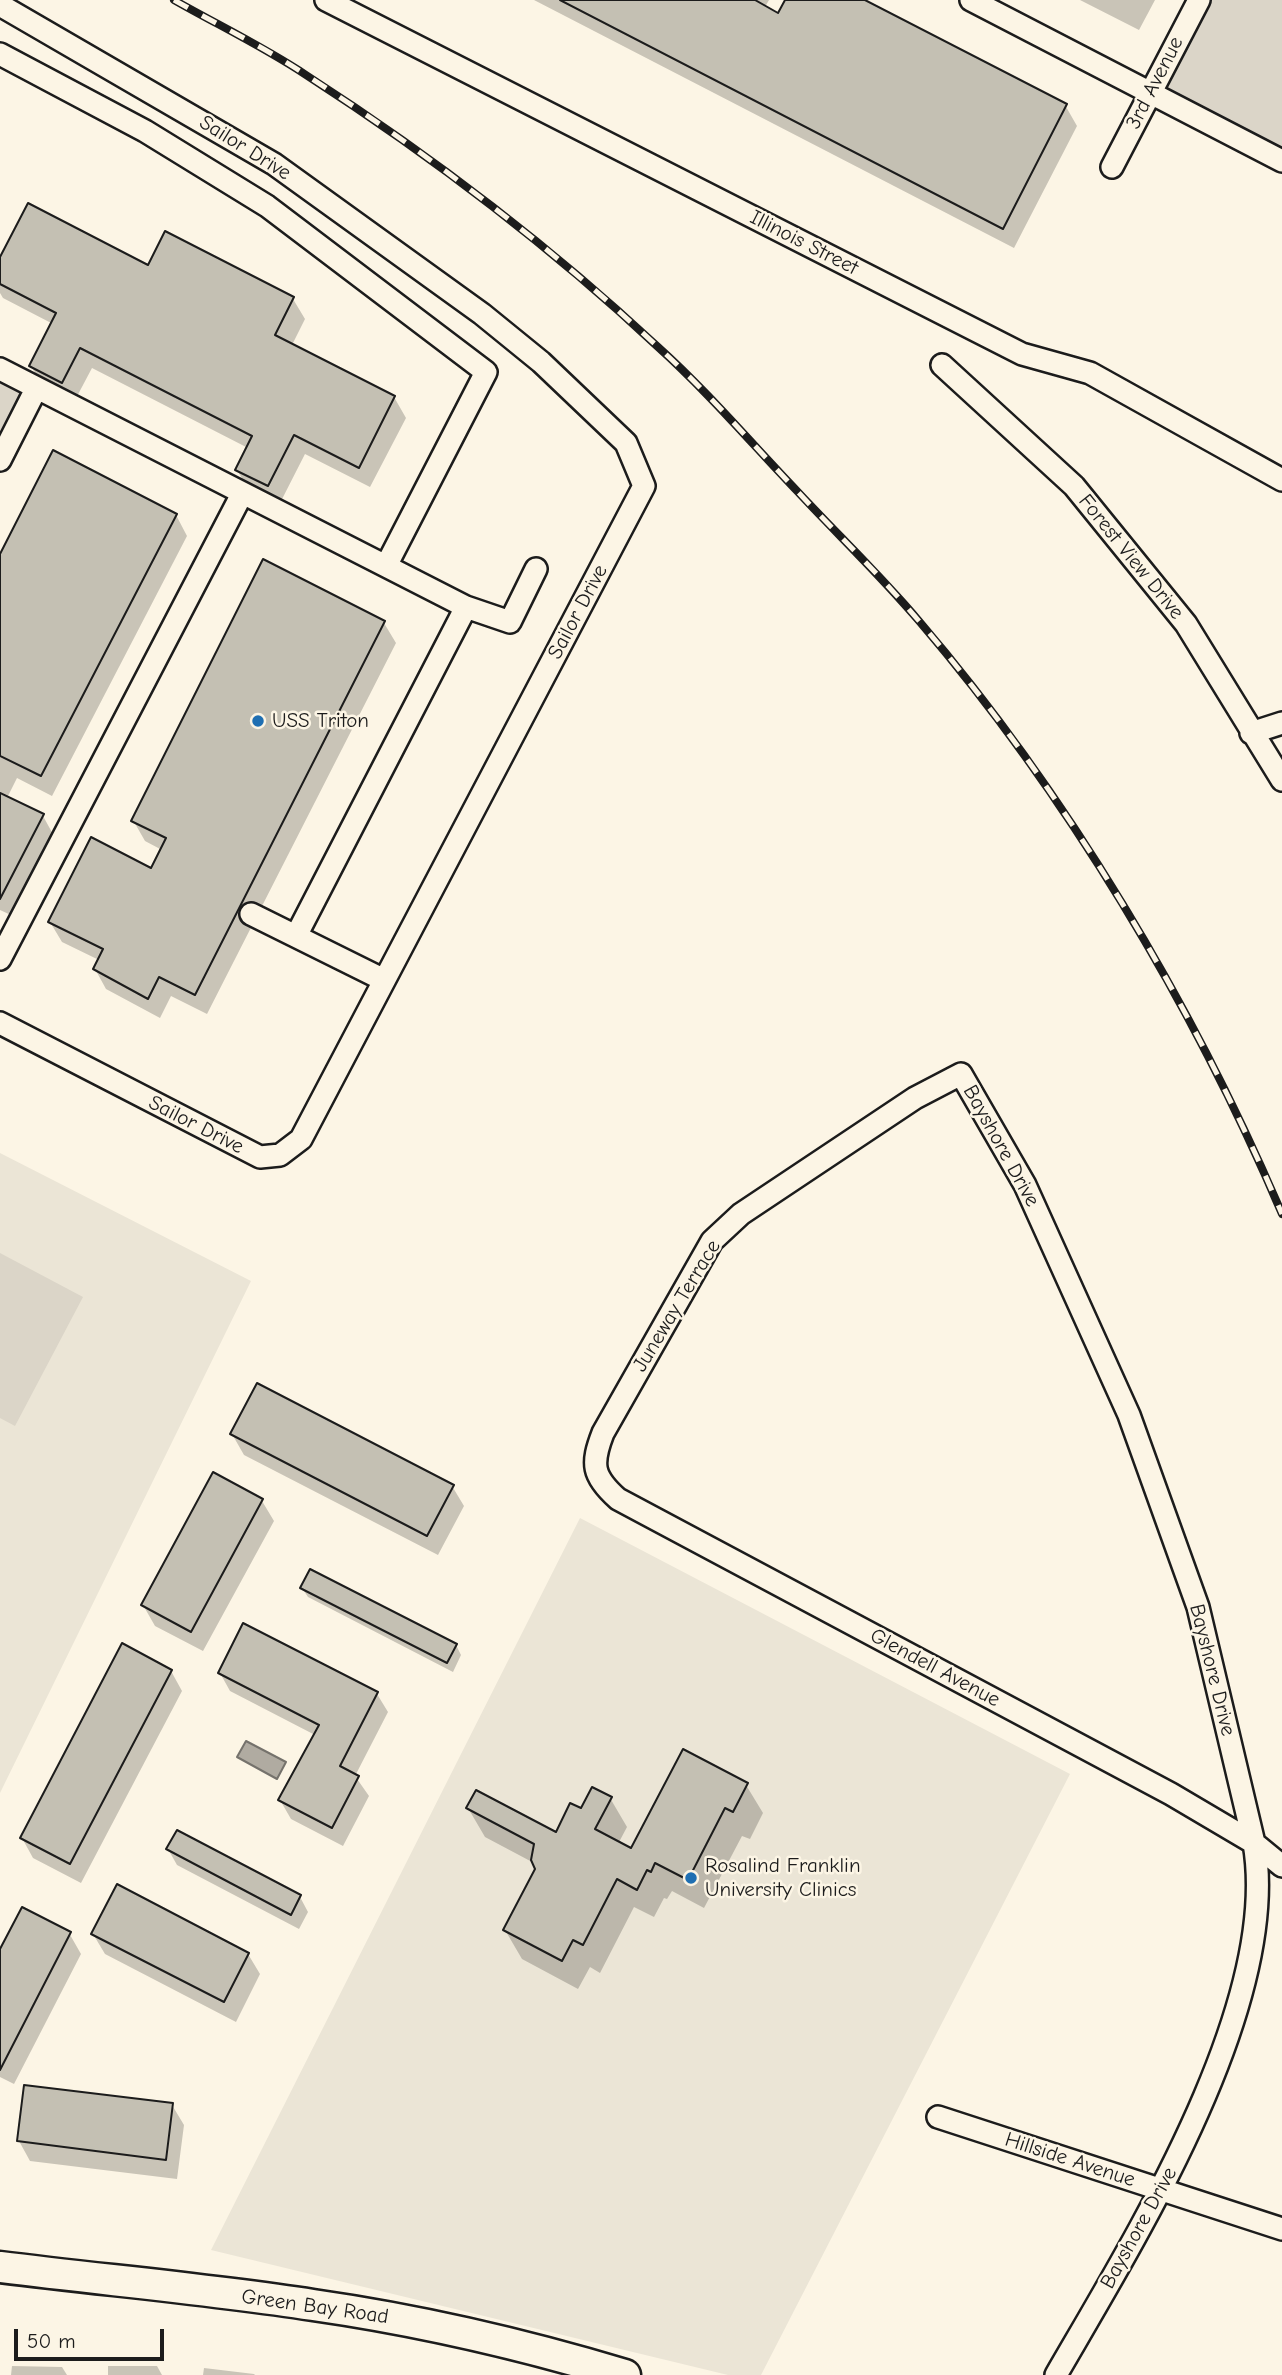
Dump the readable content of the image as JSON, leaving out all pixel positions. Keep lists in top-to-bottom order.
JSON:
{
  "streets": {
    "main road": ["Green Bay Road"],
    "street": [
      "3rd Avenue",
      "Sailor Drive",
      "Illinois Street",
      "Forest View Drive",
      "Bayshore Drive",
      "Juneway Terrace",
      "Glendell Avenue",
      "Hillside Avenue"
    ]
  },
  "crossings": [
    ["Bayshore Drive", "Juneway Terrace"],
    ["Bayshore Drive", "Glendell Avenue"],
    ["Bayshore Drive", "Hillside Avenue"],
    ["Juneway Terrace", "Glendell Avenue"]
  ],
  "places": ["USS Triton", "Rosalind Franklin University Clinics"],
  "scale_bar": "50 m"
}
